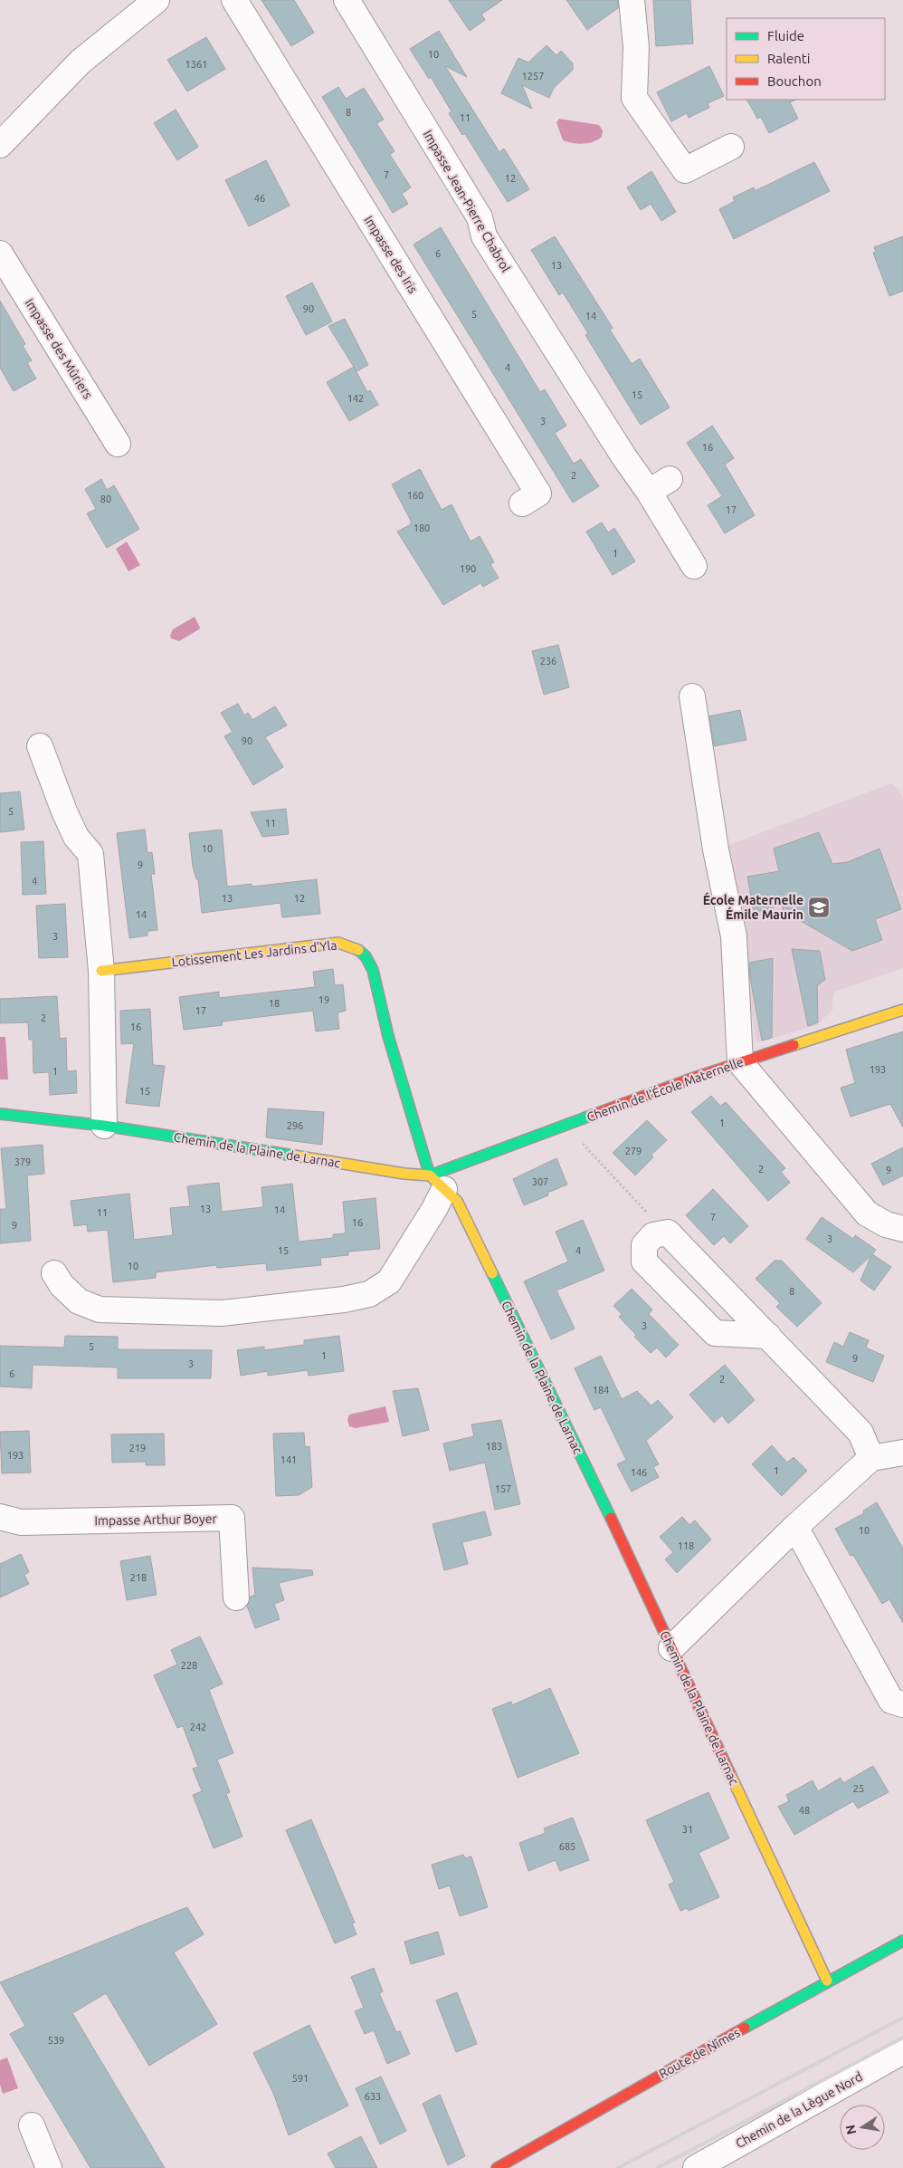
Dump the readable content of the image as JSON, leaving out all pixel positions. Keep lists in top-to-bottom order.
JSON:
{
  "streets": {
    "street": [
      "Impasse Jean-Pierre Chabrol",
      "Impasse des Iris",
      "Impasse des Mûriers",
      "Lotissement Les Jardins d'Yla",
      "Chemin de l'École Maternelle",
      "Chemin de la Plaine de Larnac",
      "Impasse Arthur Boyer",
      "Route de Nîmes",
      "Chemin de la Lègue Nord"
    ]
  },
  "crossings": [
    ["Lotissement Les Jardins d'Yla", "Chemin de l'École Maternelle"],
    ["Lotissement Les Jardins d'Yla", "Chemin de la Plaine de Larnac"],
    ["Chemin de l'École Maternelle", "Chemin de la Plaine de Larnac"],
    ["Chemin de la Plaine de Larnac", "Route de Nîmes"]
  ],
  "places": {
    "school or university": ["École Maternelle Émile Maurin"]
  },
  "house_numbers": [
    "10",
    "1361",
    "1257",
    "8",
    "11",
    "7",
    "12",
    "46",
    "6",
    "13",
    "90",
    "5",
    "14",
    "4",
    "15",
    "142",
    "3",
    "16",
    "2",
    "160",
    "80",
    "17",
    "180",
    "1",
    "190",
    "236",
    "90",
    "5",
    "11",
    "10",
    "9",
    "4",
    "13",
    "12",
    "14",
    "3",
    "19",
    "18",
    "17",
    "2",
    "16",
    "193",
    "1",
    "15",
    "1",
    "296",
    "279",
    "379",
    "2",
    "9",
    "307",
    "13",
    "14",
    "11",
    "7",
    "16",
    "9",
    "3",
    "15",
    "4",
    "10",
    "8",
    "3",
    "5",
    "1",
    "9",
    "3",
    "6",
    "2",
    "184",
    "183",
    "219",
    "193",
    "141",
    "1",
    "146",
    "157",
    "10",
    "118",
    "218",
    "228",
    "242",
    "25",
    "48",
    "31",
    "685",
    "539",
    "591",
    "633"
  ],
  "legend": ["Fluide", "Ralenti", "Bouchon"],
  "north": "left"
}
